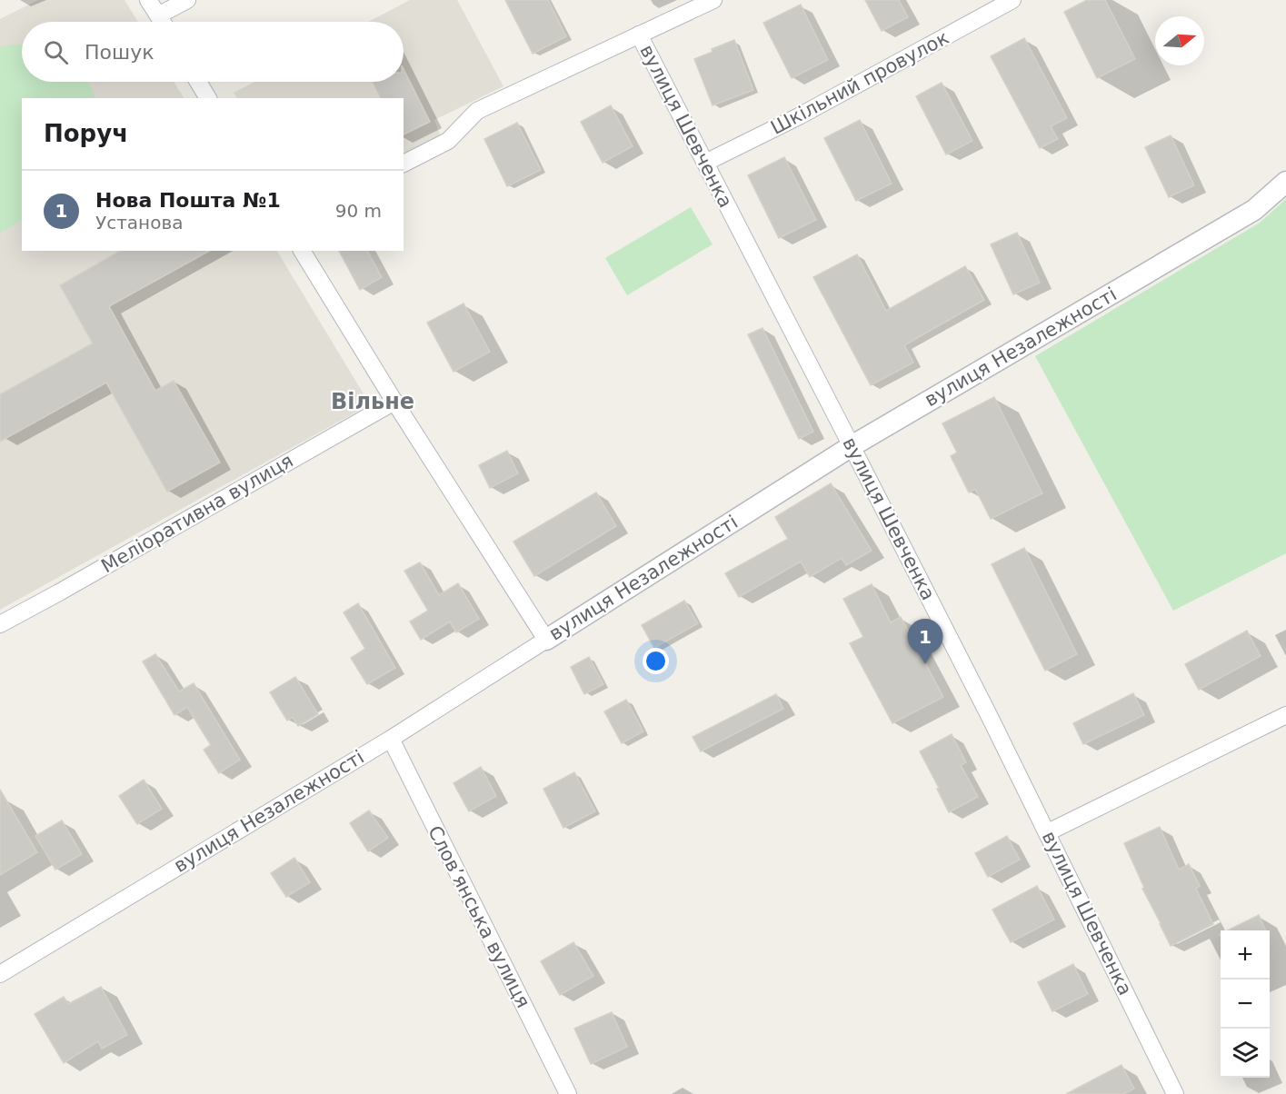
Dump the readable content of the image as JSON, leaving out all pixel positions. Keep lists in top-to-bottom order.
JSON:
{
  "streets": {
    "street": [
      "Шкільний провулок",
      "вулиця Шевченка",
      "вулиця Незалежності",
      "Меліоративна вулиця",
      "Словʼянська вулиця"
    ]
  },
  "crossings": [
    ["Шкільний провулок", "вулиця Шевченка"],
    ["вулиця Шевченка", "вулиця Незалежності"],
    ["вулиця Незалежності", "Словʼянська вулиця"]
  ],
  "districts": ["Вільне"],
  "north": "right",
  "page": {
    "search": "Пошук",
    "heading": "Поруч",
    "list": [
      {
        "mark": "1",
        "name": "Нова Пошта №1",
        "note": "Установа",
        "value": "90 m"
      }
    ],
    "pins": "1",
    "map_buttons": ["+", "−"]
  }
}
